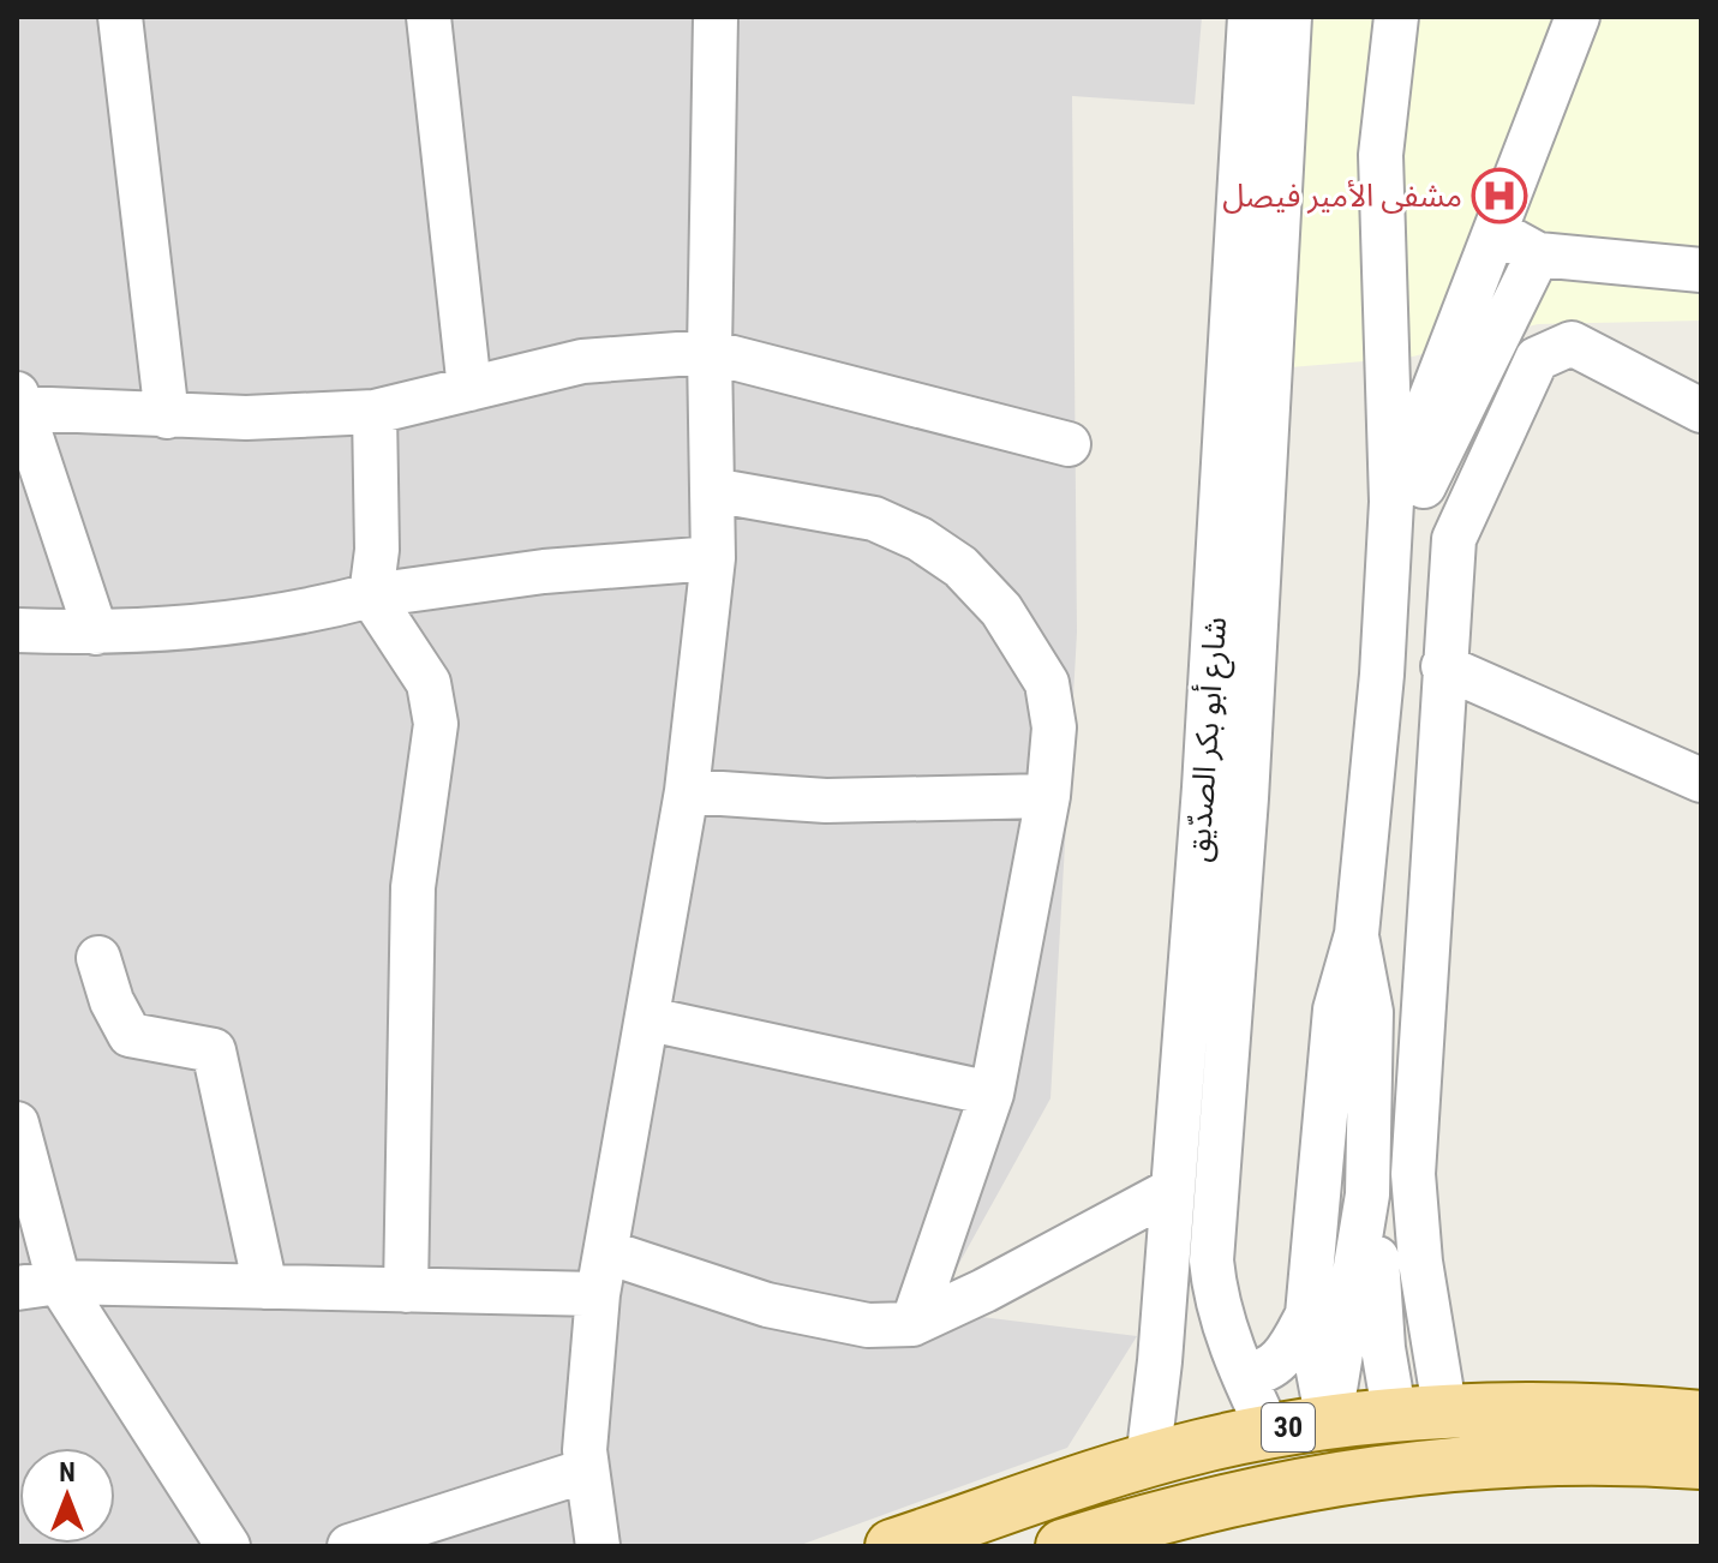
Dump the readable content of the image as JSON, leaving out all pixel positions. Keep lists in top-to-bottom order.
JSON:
{
  "streets": {
    "main road": ["30"],
    "street": ["شارع أبو بكر الصدّيق"]
  },
  "crossings": [
    ["شارع أبو بكر الصدّيق", "30"]
  ],
  "places": {
    "hospital": ["مشفى الأمير فيصل"]
  },
  "north": "top"
}
